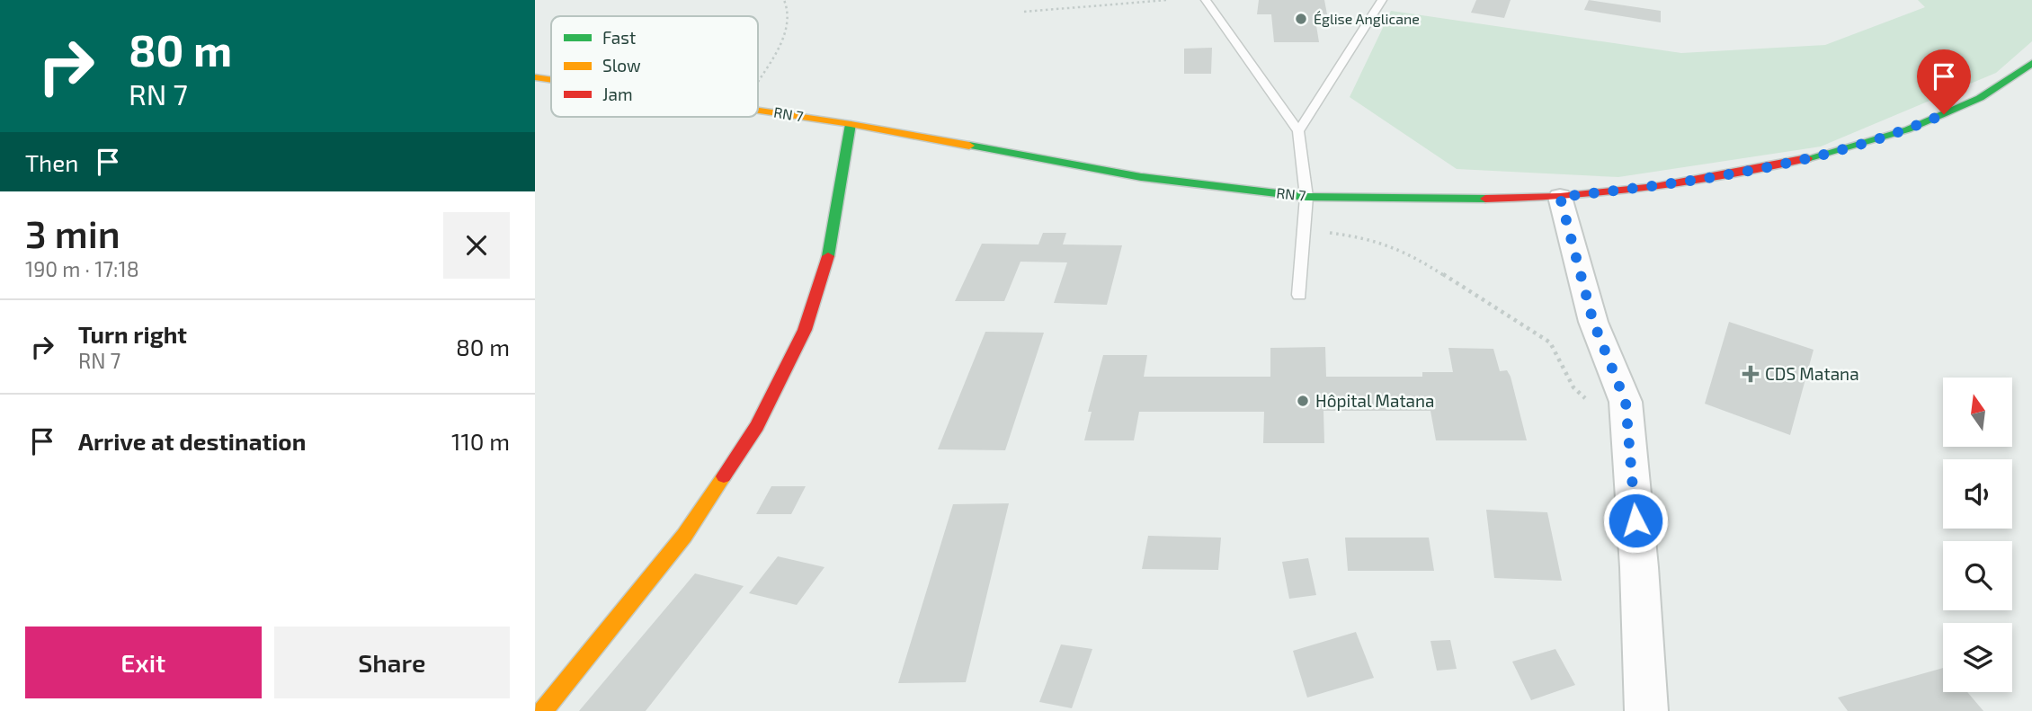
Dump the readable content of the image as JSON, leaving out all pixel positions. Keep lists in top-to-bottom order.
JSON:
{
  "streets": {
    "main road": ["RN 7"]
  },
  "places": {
    "other": ["Église Anglicane", "Hôpital Matana"],
    "health": ["CDS Matana"]
  },
  "legend": ["Fast", "Slow", "Jam"],
  "north": "top",
  "page": {
    "turn": ["80 m", "RN 7"],
    "then": "Then",
    "heading": ["3 min", "190 m · 17:18"],
    "list": [
      {
        "name": "Turn right",
        "note": "RN 7",
        "value": "80 m"
      },
      {
        "name": "Arrive at destination",
        "value": "110 m"
      }
    ],
    "buttons": ["Exit", "Share"]
  }
}
